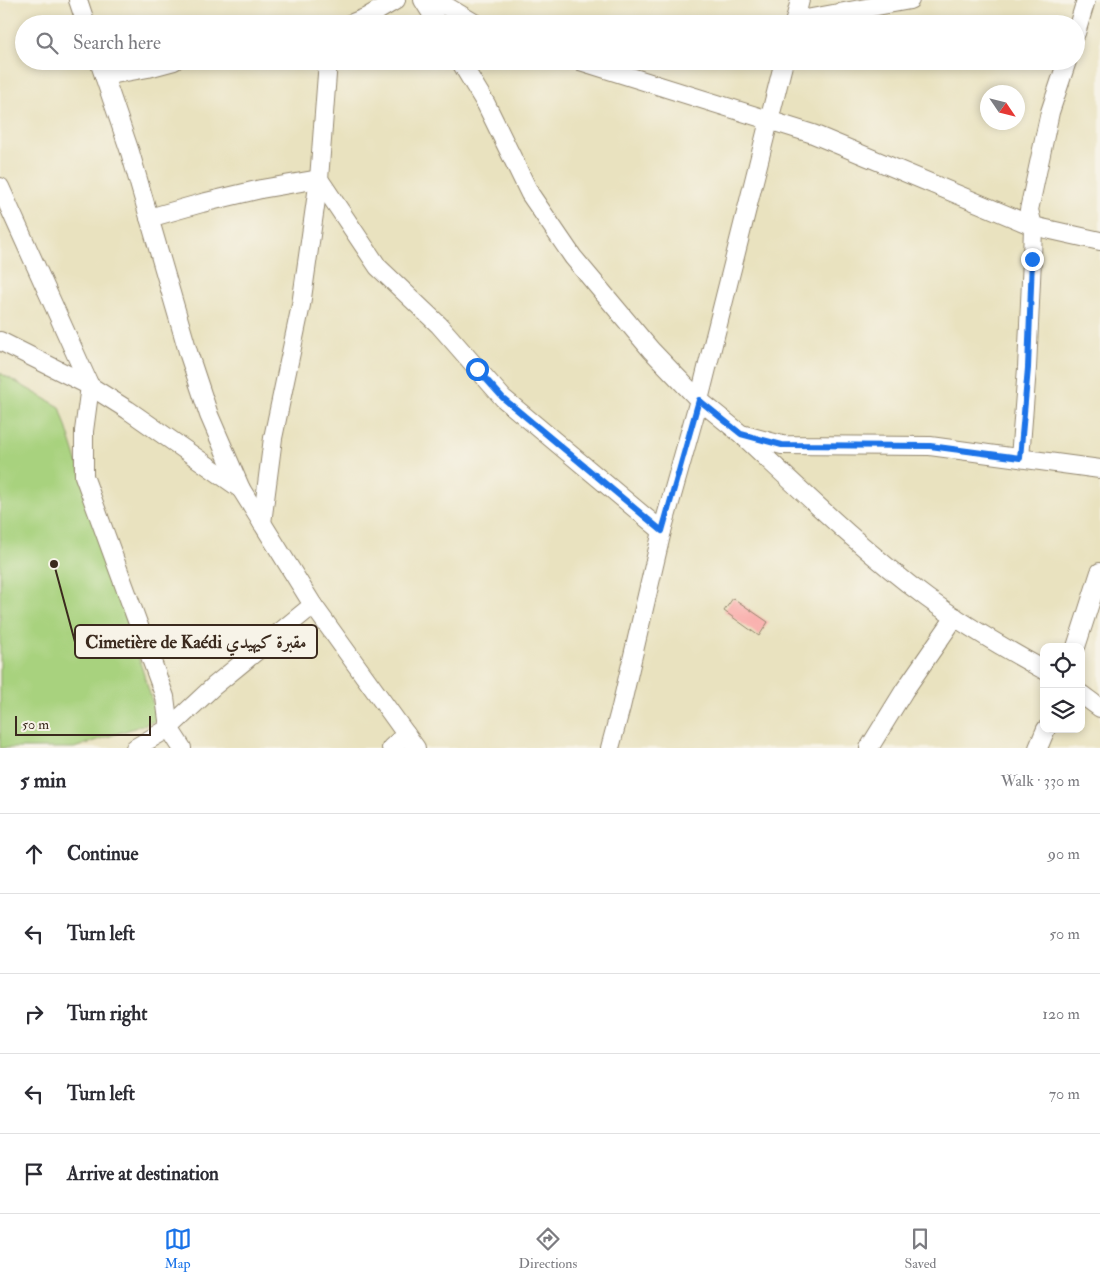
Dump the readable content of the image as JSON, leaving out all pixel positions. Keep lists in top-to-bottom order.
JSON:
{
  "places": ["Cimetière de Kaédi مقبرة كيهيدي"],
  "scale_bar": "50 m",
  "north": "bottom right",
  "page": {
    "search": "Search here",
    "scale": "50 m",
    "heading": ["5 min", "Walk · 330 m"],
    "list": [
      ["Continue", "90 m"],
      ["Turn left", "50 m"],
      ["Turn right", "120 m"],
      ["Turn left", "70 m"],
      "Arrive at destination"
    ],
    "nav": ["Map", "Directions", "Saved"]
  }
}
